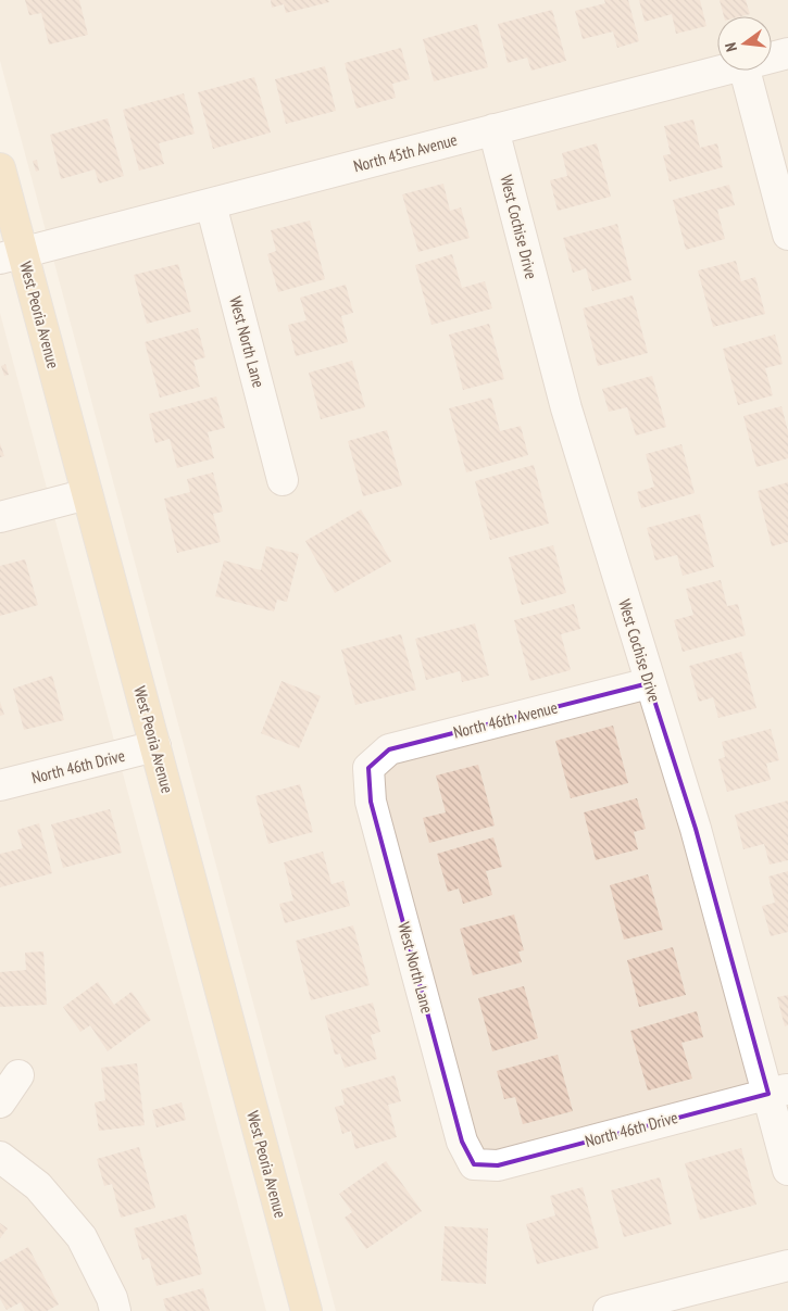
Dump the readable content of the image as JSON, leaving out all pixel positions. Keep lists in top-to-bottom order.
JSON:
{
  "streets": {
    "main road": ["West Peoria Avenue"],
    "street": [
      "North 45th Avenue",
      "West Cochise Drive",
      "West North Lane",
      "North 46th Avenue",
      "North 46th Drive"
    ]
  },
  "crossings": [
    ["North 45th Avenue", "West Cochise Drive"],
    ["North 45th Avenue", "West Peoria Avenue"],
    ["North 45th Avenue", "West North Lane"],
    ["West Cochise Drive", "North 46th Avenue"],
    ["West Cochise Drive", "North 46th Drive"],
    ["West Peoria Avenue", "North 46th Drive"],
    ["West North Lane", "North 46th Avenue"],
    ["West North Lane", "North 46th Drive"]
  ],
  "north": "left"
}
